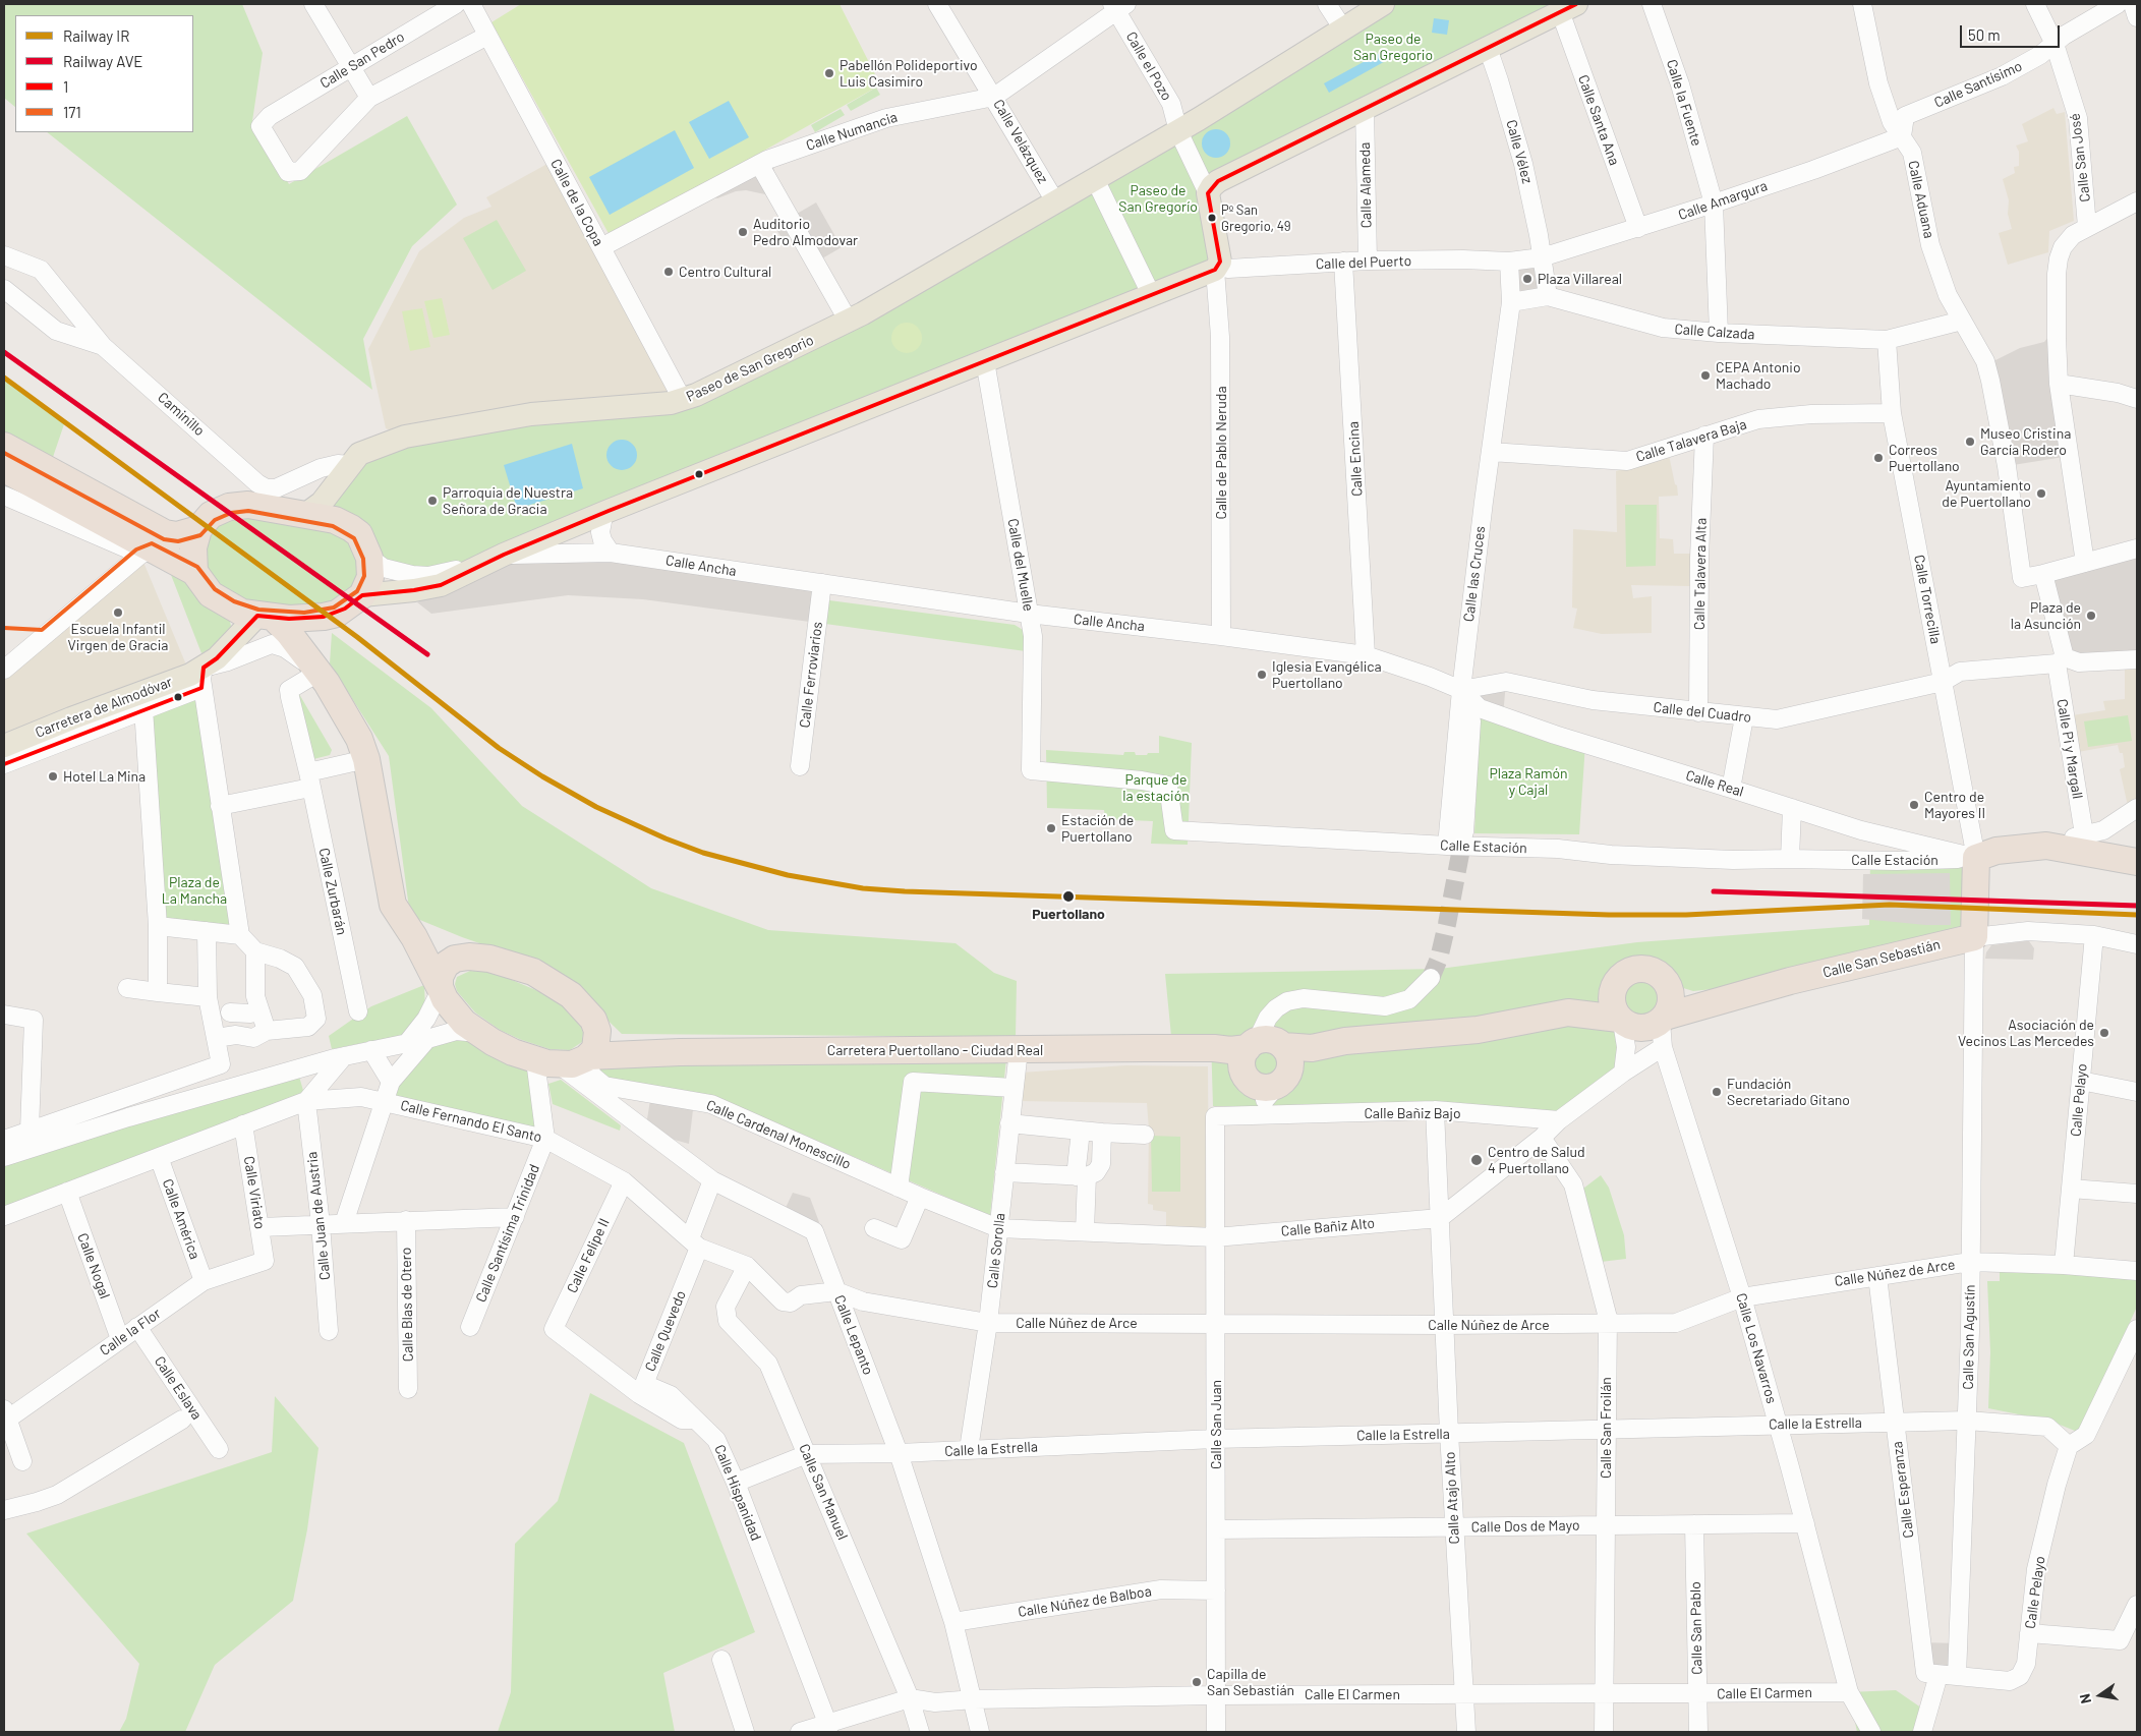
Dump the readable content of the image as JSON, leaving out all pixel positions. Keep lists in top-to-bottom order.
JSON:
{
  "streets": {
    "highway": ["Calle San Sebastián", "Carretera Puertollano - Ciudad Real"],
    "main road": ["Paseo de San Gregorio", "Carretera de Almodóvar"],
    "street": [
      "Calle San Pedro",
      "Calle el Pozo",
      "Calle Santísimo",
      "Calle la Fuente",
      "Calle Santa Ana",
      "Calle Numancia",
      "Calle Velázquez",
      "Calle Vélez",
      "Calle San José",
      "Calle Alameda",
      "Calle Aduana",
      "Calle Amargura",
      "Calle de la Copa",
      "Calle del Puerto",
      "Calle Calzada",
      "Caminillo",
      "Calle Talavera Baja",
      "Calle de Pablo Neruda",
      "Calle Encina",
      "Calle del Muelle",
      "Calle Ancha",
      "Calle las Cruces",
      "Calle Talavera Alta",
      "Calle Torrecilla",
      "Calle Ferroviarios",
      "Calle del Cuadro",
      "Calle Pi y Margall",
      "Calle Real",
      "Calle Estación",
      "Calle Zurbarán",
      "Calle Pelayo",
      "Calle Bañiz Bajo",
      "Calle Fernando El Santo",
      "Calle Cardenal Monescillo",
      "Calle Viriato",
      "Calle Juan de Austria",
      "Calle América",
      "Calle Bañiz Alto",
      "Calle Santísima Trinidad",
      "Calle Sorolla",
      "Calle Felipe II",
      "Calle Nogal",
      "Calle Núñez de Arce",
      "Calle Blas de Otero",
      "Calle Quevedo",
      "Calle la Flor",
      "Calle Lepanto",
      "Calle San Agustín",
      "Calle Los Navarros",
      "Calle Eslava",
      "Calle la Estrella",
      "Calle San Juan",
      "Calle San Froilán",
      "Calle Esperanza",
      "Calle San Manuel",
      "Calle Hispanidad",
      "Calle Atajo Alto",
      "Calle Dos de Mayo",
      "Calle Núñez de Balboa",
      "Calle San Pablo",
      "Calle El Carmen"
    ]
  },
  "crossings": [
    ["Calle el Pozo", "Calle Numancia"],
    ["Calle el Pozo", "Paseo de San Gregorio"],
    ["Calle Santísimo", "Calle San José"],
    ["Calle Santísimo", "Calle Aduana"],
    ["Calle Santísimo", "Calle Amargura"],
    ["Calle la Fuente", "Calle Amargura"],
    ["Calle la Fuente", "Calle Calzada"],
    ["Calle Santa Ana", "Calle Amargura"],
    ["Calle Numancia", "Calle Velázquez"],
    ["Calle Numancia", "Calle de la Copa"],
    ["Calle Velázquez", "Paseo de San Gregorio"],
    ["Calle Vélez", "Calle Amargura"],
    ["Calle Alameda", "Calle del Puerto"],
    ["Calle Aduana", "Calle Amargura"],
    ["Calle Aduana", "Calle Calzada"],
    ["Calle de la Copa", "Paseo de San Gregorio"],
    ["Calle del Puerto", "Calle de Pablo Neruda"],
    ["Calle del Puerto", "Calle Encina"],
    ["Calle Calzada", "Calle Torrecilla"],
    ["Paseo de San Gregorio", "Caminillo"],
    ["Paseo de San Gregorio", "Carretera de Almodóvar"],
    ["Calle Talavera Baja", "Calle las Cruces"],
    ["Calle Talavera Baja", "Calle Talavera Alta"],
    ["Calle Talavera Baja", "Calle Torrecilla"],
    ["Calle de Pablo Neruda", "Calle Ancha"],
    ["Calle Encina", "Calle Ancha"],
    ["Calle del Muelle", "Calle Ancha"],
    ["Calle del Muelle", "Calle Estación"],
    ["Calle Ancha", "Calle las Cruces"],
    ["Calle Ancha", "Calle Ferroviarios"],
    ["Calle Ancha", "Calle del Cuadro"],
    ["Calle Ancha", "Calle Real"],
    ["Calle las Cruces", "Calle del Cuadro"],
    ["Calle las Cruces", "Calle Real"],
    ["Calle las Cruces", "Calle Estación"],
    ["Calle Talavera Alta", "Calle del Cuadro"],
    ["Calle Torrecilla", "Calle del Cuadro"],
    ["Calle Torrecilla", "Calle Real"],
    ["Calle Torrecilla", "Calle Estación"],
    ["Carretera de Almodóvar", "Calle Zurbarán"],
    ["Calle del Cuadro", "Calle Pi y Margall"],
    ["Calle del Cuadro", "Calle Real"],
    ["Calle Real", "Calle Estación"],
    ["Calle San Sebastián", "Carretera Puertollano - Ciudad Real"],
    ["Calle San Sebastián", "Calle Bañiz Bajo"],
    ["Calle San Sebastián", "Calle Bañiz Alto"],
    ["Calle San Sebastián", "Calle San Agustín"],
    ["Calle San Sebastián", "Calle Los Navarros"],
    ["Calle San Sebastián", "Calle San Froilán"],
    ["Calle San Sebastián", "Calle Atajo Alto"],
    ["Carretera Puertollano - Ciudad Real", "Calle Bañiz Bajo"],
    ["Carretera Puertollano - Ciudad Real", "Calle Cardenal Monescillo"],
    ["Carretera Puertollano - Ciudad Real", "Calle Sorolla"],
    ["Carretera Puertollano - Ciudad Real", "Calle Lepanto"],
    ["Carretera Puertollano - Ciudad Real", "Calle Los Navarros"],
    ["Calle Pelayo", "Calle Núñez de Arce"],
    ["Calle Pelayo", "Calle San Agustín"],
    ["Calle Pelayo", "Calle la Estrella"],
    ["Calle Bañiz Bajo", "Calle San Juan"],
    ["Calle Bañiz Bajo", "Calle Atajo Alto"],
    ["Calle Fernando El Santo", "Calle Viriato"],
    ["Calle Fernando El Santo", "Calle Juan de Austria"],
    ["Calle Fernando El Santo", "Calle América"],
    ["Calle Fernando El Santo", "Calle Santísima Trinidad"],
    ["Calle Fernando El Santo", "Calle Felipe II"],
    ["Calle Fernando El Santo", "Calle Nogal"],
    ["Calle Fernando El Santo", "Calle Núñez de Arce"],
    ["Calle Fernando El Santo", "Calle Quevedo"],
    ["Calle Fernando El Santo", "Calle Lepanto"],
    ["Calle Fernando El Santo", "Calle San Manuel"],
    ["Calle Cardenal Monescillo", "Calle Bañiz Alto"],
    ["Calle Cardenal Monescillo", "Calle Sorolla"],
    ["Calle Cardenal Monescillo", "Calle San Juan"],
    ["Calle Viriato", "Calle la Flor"],
    ["Calle América", "Calle la Flor"],
    ["Calle Bañiz Alto", "Calle San Juan"],
    ["Calle Bañiz Alto", "Calle Atajo Alto"],
    ["Calle Sorolla", "Calle Núñez de Arce"],
    ["Calle Sorolla", "Calle la Estrella"],
    ["Calle Felipe II", "Calle Hispanidad"],
    ["Calle Nogal", "Calle la Flor"],
    ["Calle Núñez de Arce", "Calle Lepanto"],
    ["Calle Núñez de Arce", "Calle San Agustín"],
    ["Calle Núñez de Arce", "Calle Los Navarros"],
    ["Calle Núñez de Arce", "Calle San Juan"],
    ["Calle Núñez de Arce", "Calle San Froilán"],
    ["Calle Núñez de Arce", "Calle Esperanza"],
    ["Calle Núñez de Arce", "Calle Atajo Alto"],
    ["Calle Quevedo", "Calle Lepanto"],
    ["Calle Quevedo", "Calle Hispanidad"],
    ["Calle la Flor", "Calle Eslava"],
    ["Calle Lepanto", "Calle la Estrella"],
    ["Calle Lepanto", "Calle Núñez de Balboa"],
    ["Calle Lepanto", "Calle El Carmen"],
    ["Calle San Agustín", "Calle la Estrella"],
    ["Calle Los Navarros", "Calle la Estrella"],
    ["Calle Los Navarros", "Calle Dos de Mayo"],
    ["Calle Los Navarros", "Calle El Carmen"],
    ["Calle la Estrella", "Calle San Juan"],
    ["Calle la Estrella", "Calle San Froilán"],
    ["Calle la Estrella", "Calle Esperanza"],
    ["Calle la Estrella", "Calle San Manuel"],
    ["Calle la Estrella", "Calle Hispanidad"],
    ["Calle la Estrella", "Calle Atajo Alto"],
    ["Calle San Juan", "Calle Dos de Mayo"],
    ["Calle San Juan", "Calle Núñez de Balboa"],
    ["Calle San Juan", "Calle El Carmen"],
    ["Calle San Froilán", "Calle Dos de Mayo"],
    ["Calle San Froilán", "Calle El Carmen"],
    ["Calle San Manuel", "Calle El Carmen"],
    ["Calle Hispanidad", "Calle El Carmen"],
    ["Calle Atajo Alto", "Calle Dos de Mayo"],
    ["Calle Atajo Alto", "Calle El Carmen"],
    ["Calle Dos de Mayo", "Calle San Pablo"],
    ["Calle San Pablo", "Calle El Carmen"]
  ],
  "parks": [
    "Paseo de San Gregorio",
    "Paseo de San Gregorío",
    "Plaza Ramón y Cajal",
    "Parque de la estación",
    "Plaza de La Mancha"
  ],
  "places": [
    "Pabellón Polideportivo Luis Casimiro",
    "Pº San Gregorio, 49",
    "Auditorio Pedro Almodovar",
    "Centro Cultural",
    "Plaza Villareal",
    "CEPA Antonio Machado",
    "Museo Cristina García Rodero",
    "Correos Puertollano",
    "Ayuntamiento de Puertollano",
    "Parroquia de Nuestra Señora de Gracia",
    "Escuela Infantil Virgen de Gracia",
    "Plaza de la Asunción",
    "Iglesia Evangélica Puertollano",
    "Hotel La Mina",
    "Centro de Mayores II",
    "Estación de Puertollano",
    "Puertollano",
    "Asociación de Vecinos Las Mercedes",
    "Fundación Secretariado Gitano",
    "Centro de Salud 4 Puertollano",
    "Capilla de San Sebastián"
  ],
  "lines": [
    "transit line 1",
    "rail line AVE",
    "rail line IR",
    "transit line 171"
  ],
  "legend": [
    "Railway IR",
    "Railway AVE",
    "1",
    "171"
  ],
  "scale_bar": "50 m",
  "north": "left"
}
